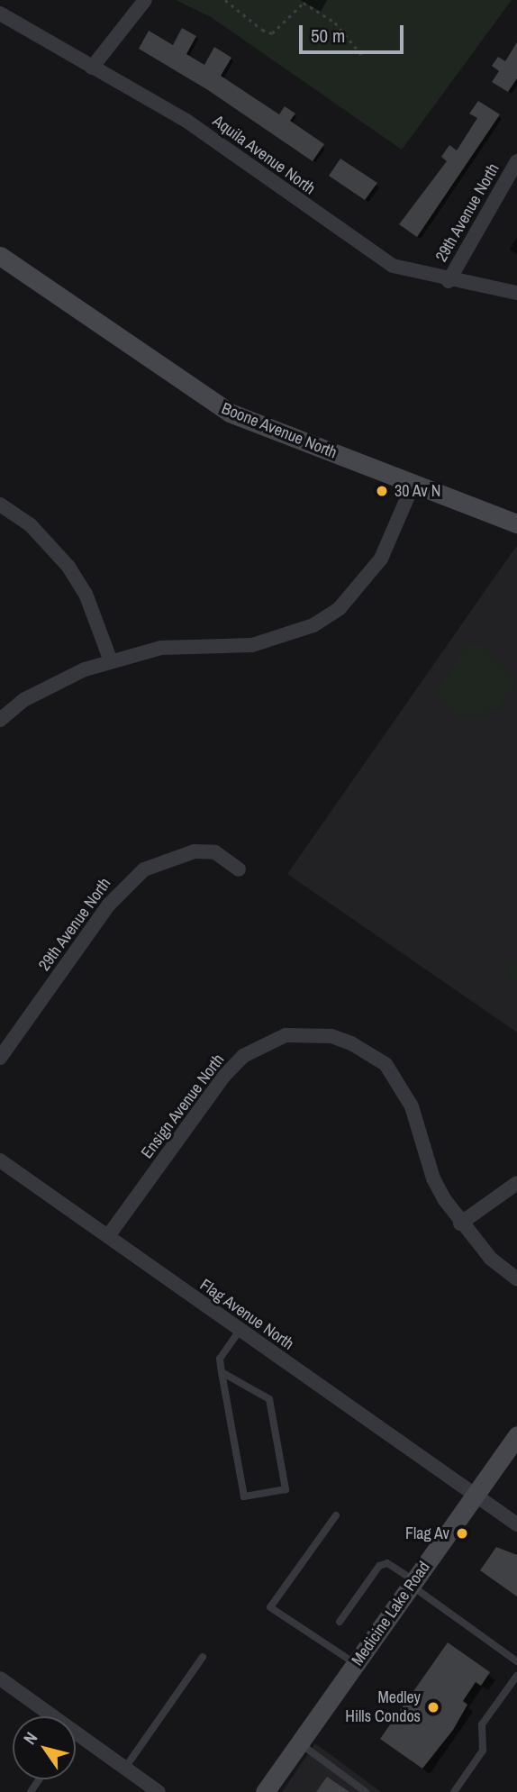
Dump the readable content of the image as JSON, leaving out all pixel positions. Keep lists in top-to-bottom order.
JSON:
{
  "streets": {
    "street": [
      "Aquila Avenue North",
      "29th Avenue North",
      "Boone Avenue North",
      "Ensign Avenue North",
      "Flag Avenue North",
      "Medicine Lake Road"
    ]
  },
  "crossings": [
    ["Aquila Avenue North", "29th Avenue North"],
    ["Ensign Avenue North", "Flag Avenue North"],
    ["Flag Avenue North", "Medicine Lake Road"]
  ],
  "places": ["30 Av N", "Flag Av", "Medley Hills Condos"],
  "scale_bar": "50 m",
  "north": "top left"
}
